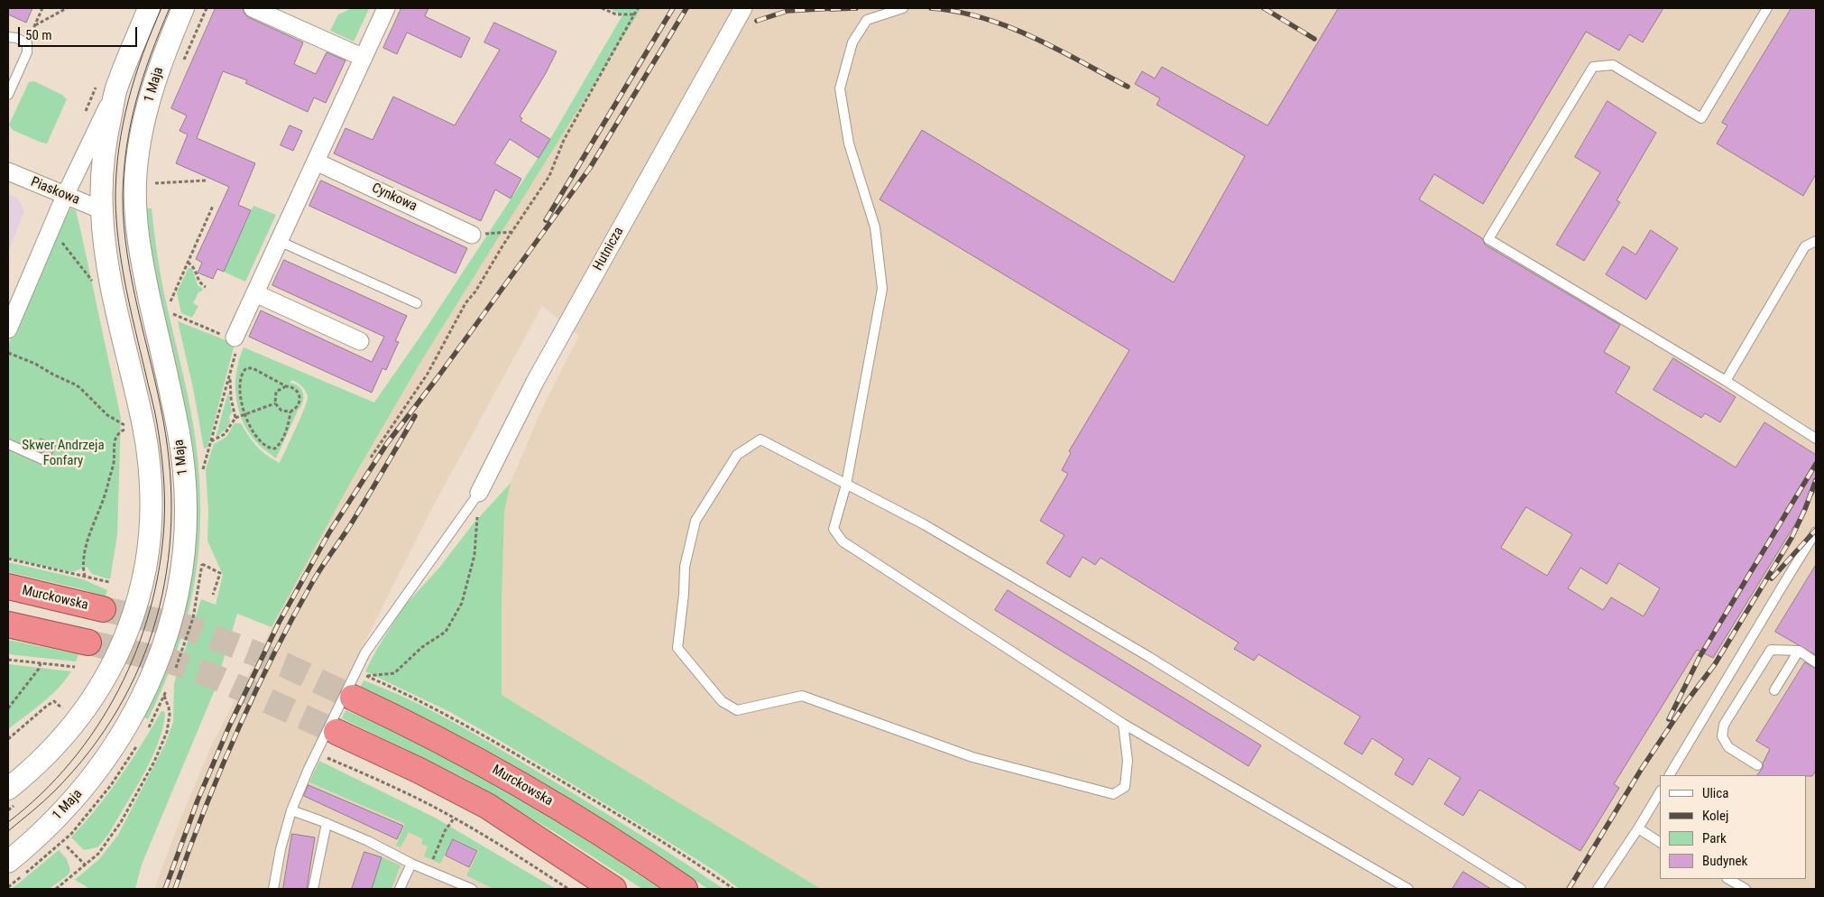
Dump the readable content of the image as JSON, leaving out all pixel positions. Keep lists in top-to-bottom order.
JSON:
{
  "streets": {
    "highway": ["Murckowska"],
    "street": [
      "1 Maja",
      "Piaskowa",
      "Cynkowa",
      "Hutnicza"
    ]
  },
  "parks": ["Skwer Andrzeja Fonfary"],
  "legend": [
    "Ulica",
    "Kolej",
    "Park",
    "Budynek"
  ],
  "scale_bar": "50 m"
}
